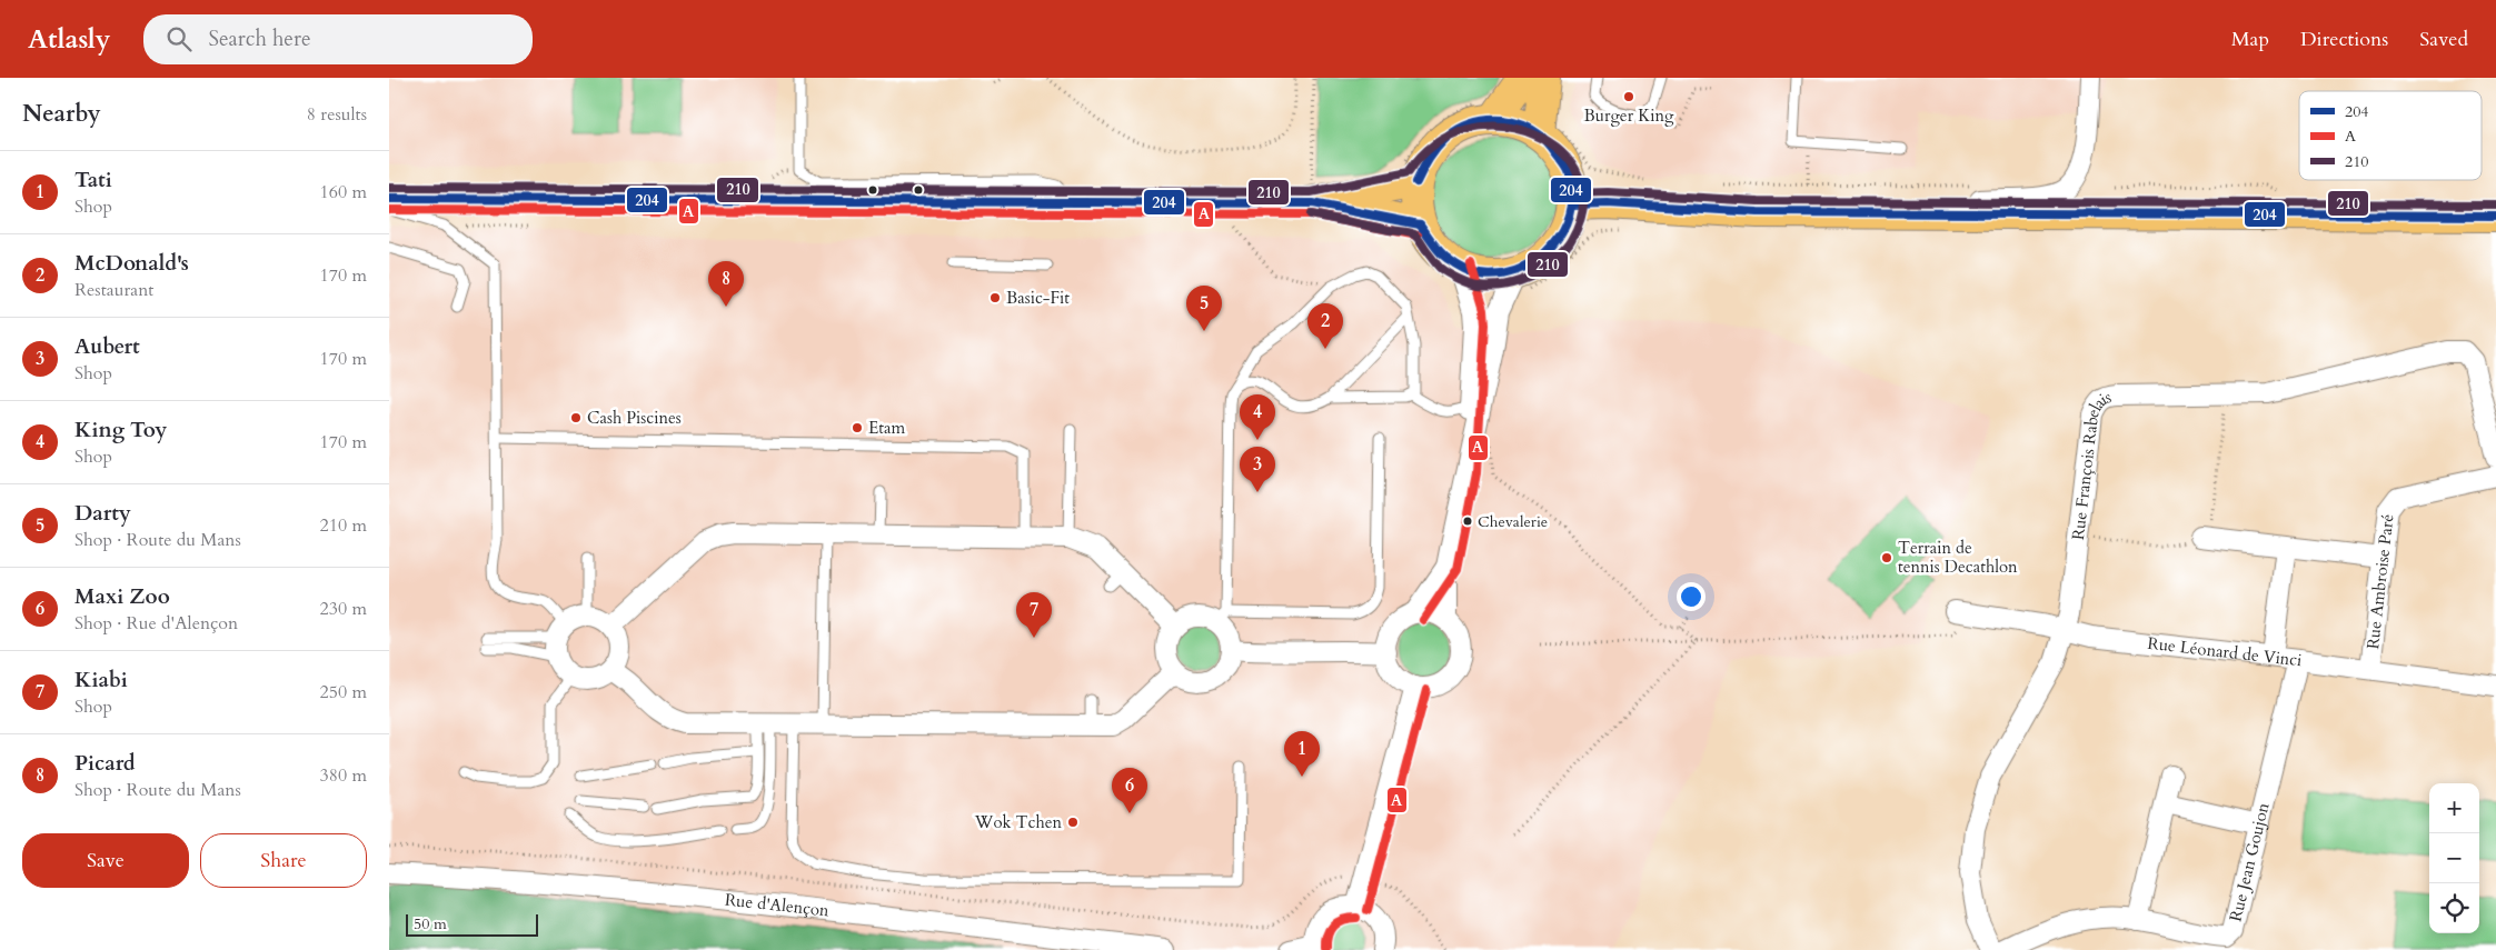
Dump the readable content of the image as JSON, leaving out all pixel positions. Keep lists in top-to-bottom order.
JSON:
{
  "streets": {
    "street": [
      "Rue François Rabelais",
      "Rue Ambroise Paré",
      "Rue Léonard de Vinci",
      "Rue Jean Goujon",
      "Rue d'Alençon"
    ]
  },
  "crossings": [
    ["Rue François Rabelais", "Rue Léonard de Vinci"],
    ["Rue Ambroise Paré", "Rue Léonard de Vinci"],
    ["Rue Léonard de Vinci", "Rue Jean Goujon"]
  ],
  "places": [
    "Burger King",
    "Basic-Fit",
    "Cash Piscines",
    "Etam",
    "Chevalerie",
    "Terrain de tennis Decathlon",
    "Wok Tchen"
  ],
  "lines": ["transit line 204", "transit line 210", "transit line A"],
  "legend": ["204", "A", "210"],
  "scale_bar": "50 m",
  "page": {
    "header": "Atlasly",
    "search": "Search here",
    "nav": ["Map", "Directions", "Saved"],
    "heading": ["Nearby", "8 results"],
    "list": [
      {
        "mark": "1",
        "name": "Tati",
        "note": "Shop",
        "value": "160 m"
      },
      {
        "mark": "2",
        "name": "McDonald's",
        "note": "Restaurant",
        "value": "170 m"
      },
      {
        "mark": "3",
        "name": "Aubert",
        "note": "Shop",
        "value": "170 m"
      },
      {
        "mark": "4",
        "name": "King Toy",
        "note": "Shop",
        "value": "170 m"
      },
      {
        "mark": "5",
        "name": "Darty",
        "note": "Shop · Route du Mans",
        "value": "210 m"
      },
      {
        "mark": "6",
        "name": "Maxi Zoo",
        "note": "Shop · Rue d'Alençon",
        "value": "230 m"
      },
      {
        "mark": "7",
        "name": "Kiabi",
        "note": "Shop",
        "value": "250 m"
      },
      {
        "mark": "8",
        "name": "Picard",
        "note": "Shop · Route du Mans",
        "value": "380 m"
      }
    ],
    "pins": [
      "8",
      "5",
      "2",
      "4",
      "3",
      "7",
      "1",
      "6"
    ],
    "map_buttons": ["+", "−"],
    "buttons": ["Save", "Share"],
    "scale": "50 m"
  }
}
